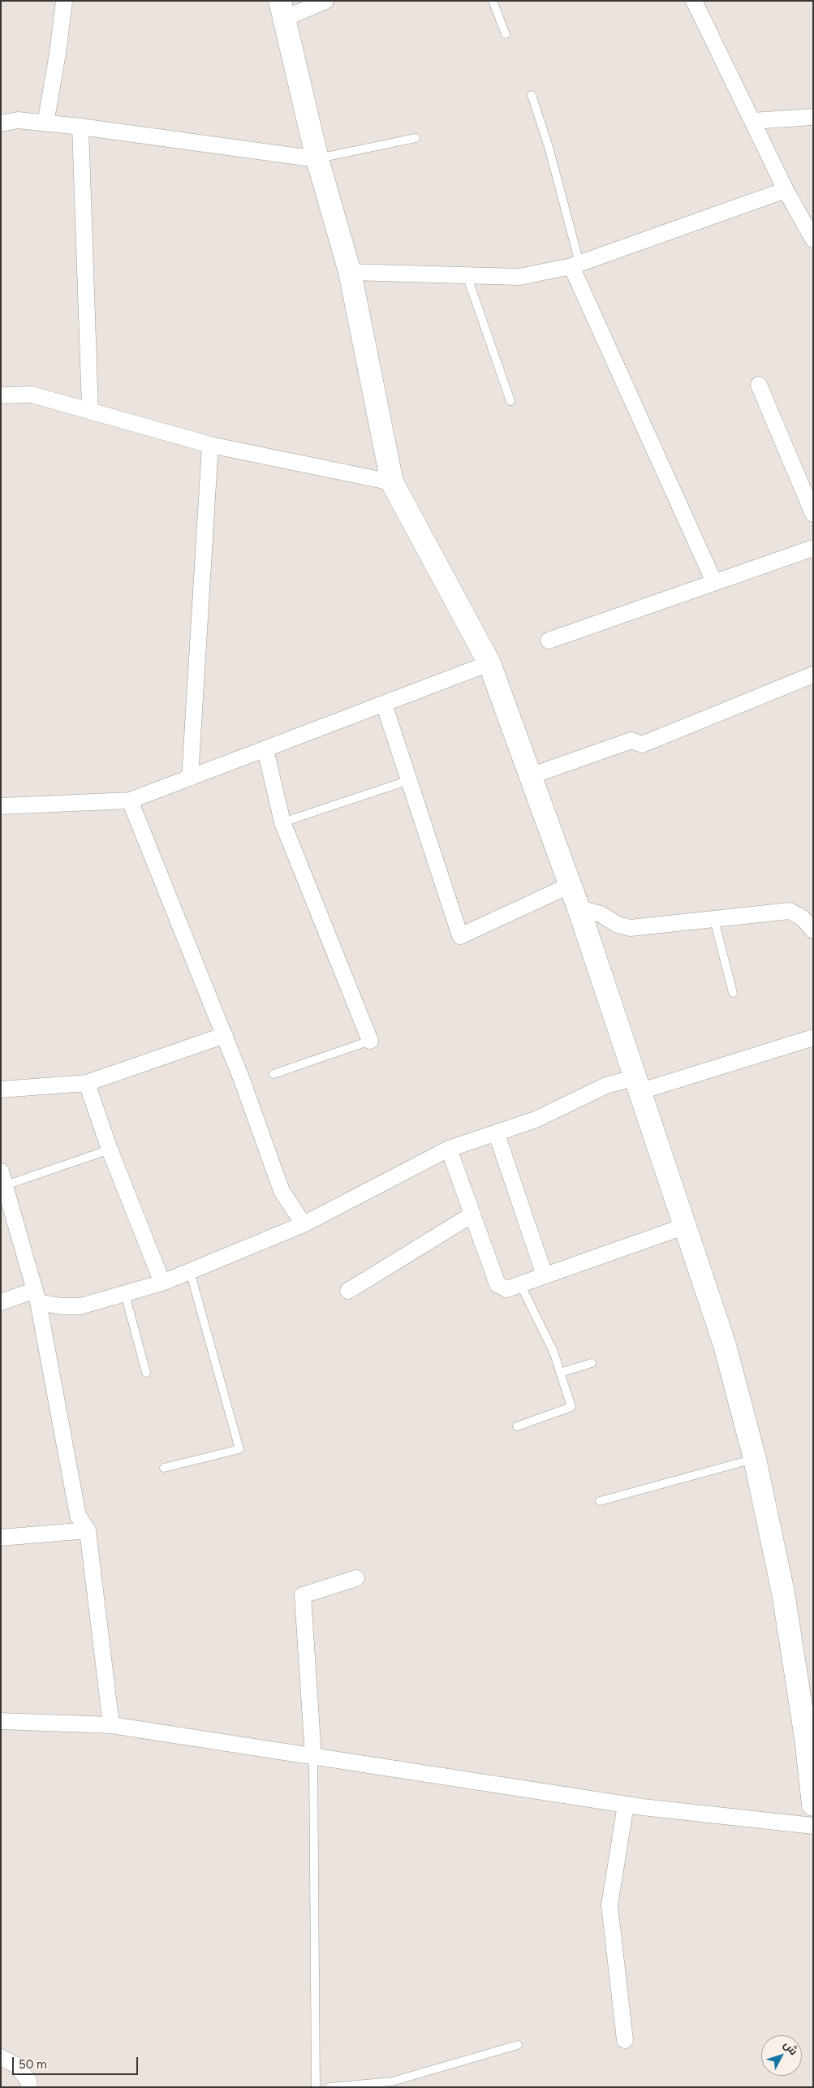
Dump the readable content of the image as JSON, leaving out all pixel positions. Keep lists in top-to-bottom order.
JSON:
{
  "scale_bar": "50 m",
  "north": "top right"
}
